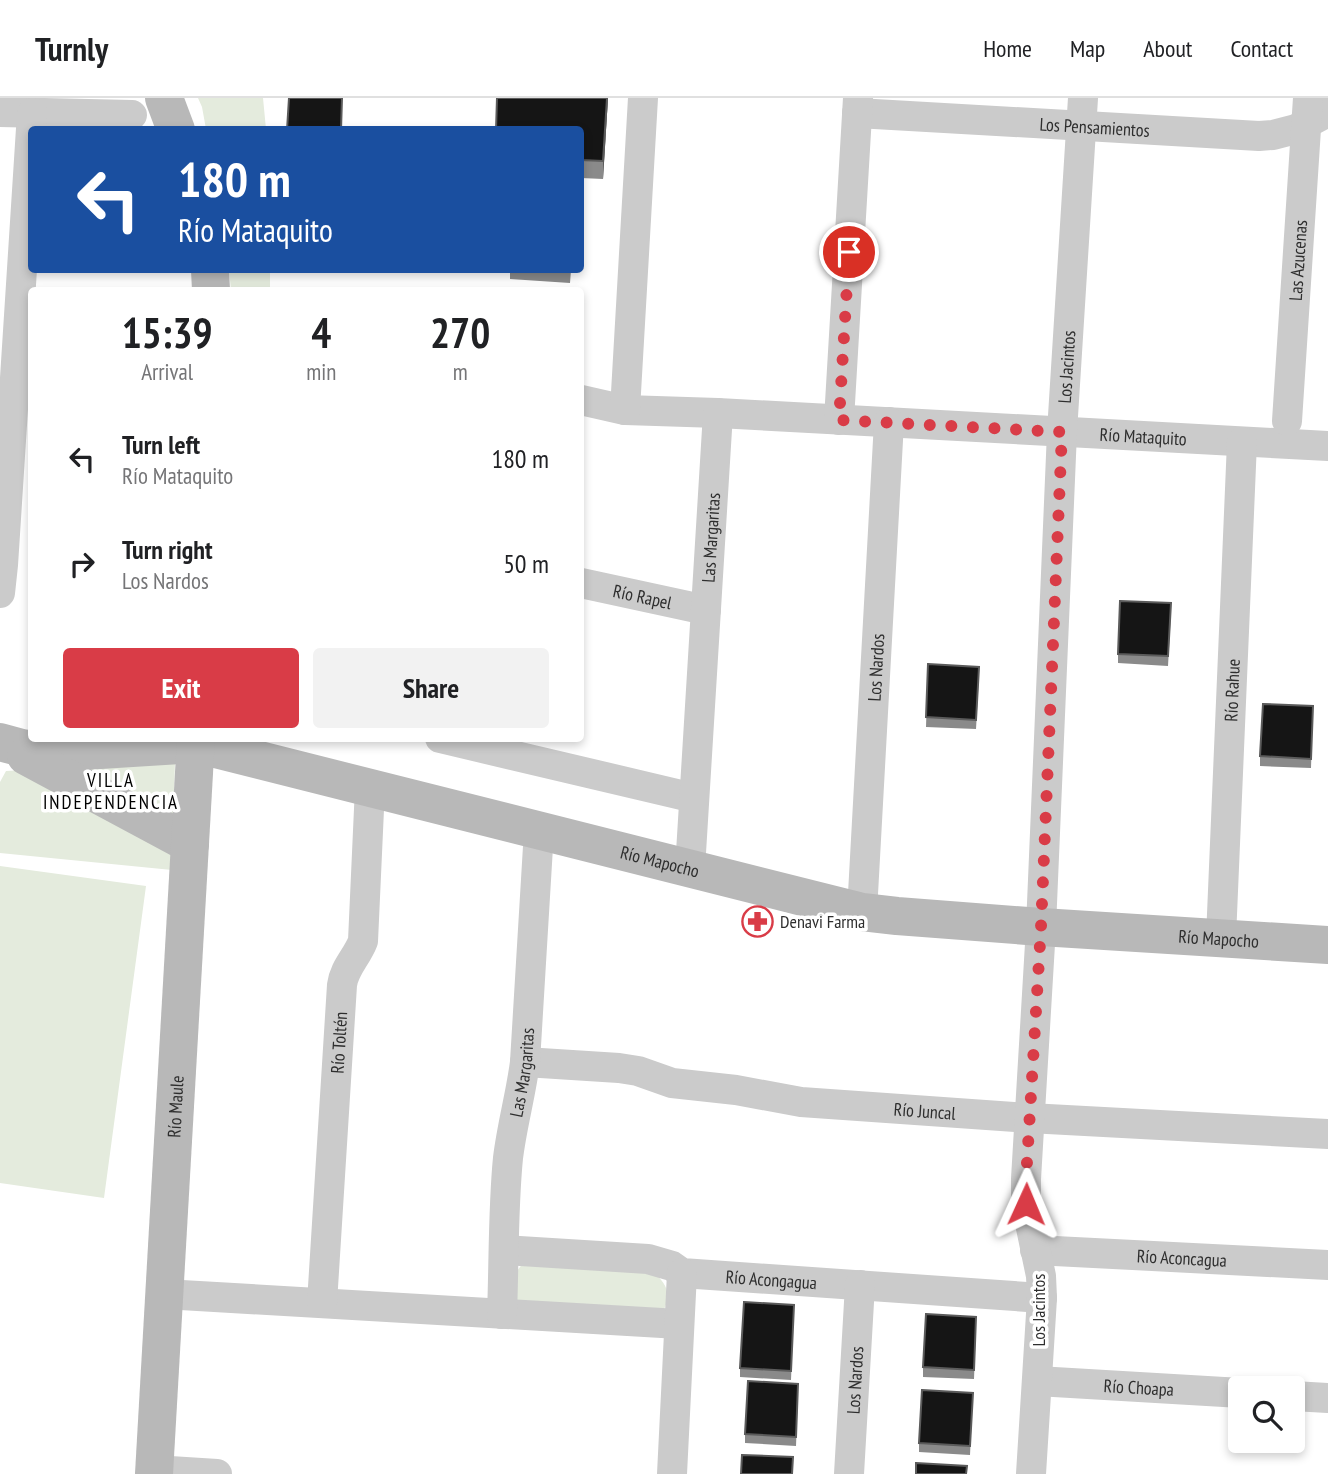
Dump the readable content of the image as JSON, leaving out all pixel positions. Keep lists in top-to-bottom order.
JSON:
{
  "streets": {
    "street": [
      "Los Pensamientos",
      "Las Azucenas",
      "Los Jacintos",
      "Río Mataquito",
      "Las Margaritas",
      "Río Rapel",
      "Los Nardos",
      "Río Rahue",
      "Río Mapocho",
      "Río Toltén",
      "Río Maule",
      "Río Juncal",
      "Río Aconcagua",
      "Río Acongagua",
      "Río Choapa"
    ]
  },
  "crossings": [
    ["Los Pensamientos", "Las Azucenas"],
    ["Los Pensamientos", "Los Jacintos"],
    ["Los Jacintos", "Río Mataquito"],
    ["Los Jacintos", "Río Mapocho"],
    ["Los Jacintos", "Río Juncal"],
    ["Los Jacintos", "Río Aconcagua"],
    ["Los Jacintos", "Río Acongagua"],
    ["Los Jacintos", "Río Choapa"],
    ["Río Mataquito", "Las Margaritas"],
    ["Río Mataquito", "Los Nardos"],
    ["Río Mataquito", "Río Rahue"],
    ["Las Margaritas", "Río Rapel"],
    ["Las Margaritas", "Río Mapocho"],
    ["Las Margaritas", "Río Juncal"],
    ["Las Margaritas", "Río Acongagua"],
    ["Los Nardos", "Río Mapocho"],
    ["Los Nardos", "Río Acongagua"],
    ["Río Rahue", "Río Mapocho"],
    ["Río Mapocho", "Río Toltén"]
  ],
  "districts": ["VILLA INDEPENDENCIA"],
  "places": {
    "pharmacy": ["Denavi Farma"]
  },
  "page": {
    "header": "Turnly",
    "nav": [
      "Home",
      "Map",
      "About",
      "Contact"
    ],
    "turn": ["180 m", "Río Mataquito"],
    "eta": [
      "15:39",
      "Arrival",
      "4",
      "min",
      "270",
      "m"
    ],
    "list": [
      {
        "name": "Turn left",
        "note": "Río Mataquito",
        "value": "180 m"
      },
      {
        "name": "Turn right",
        "note": "Los Nardos",
        "value": "50 m"
      }
    ],
    "buttons": ["Exit", "Share"]
  }
}
